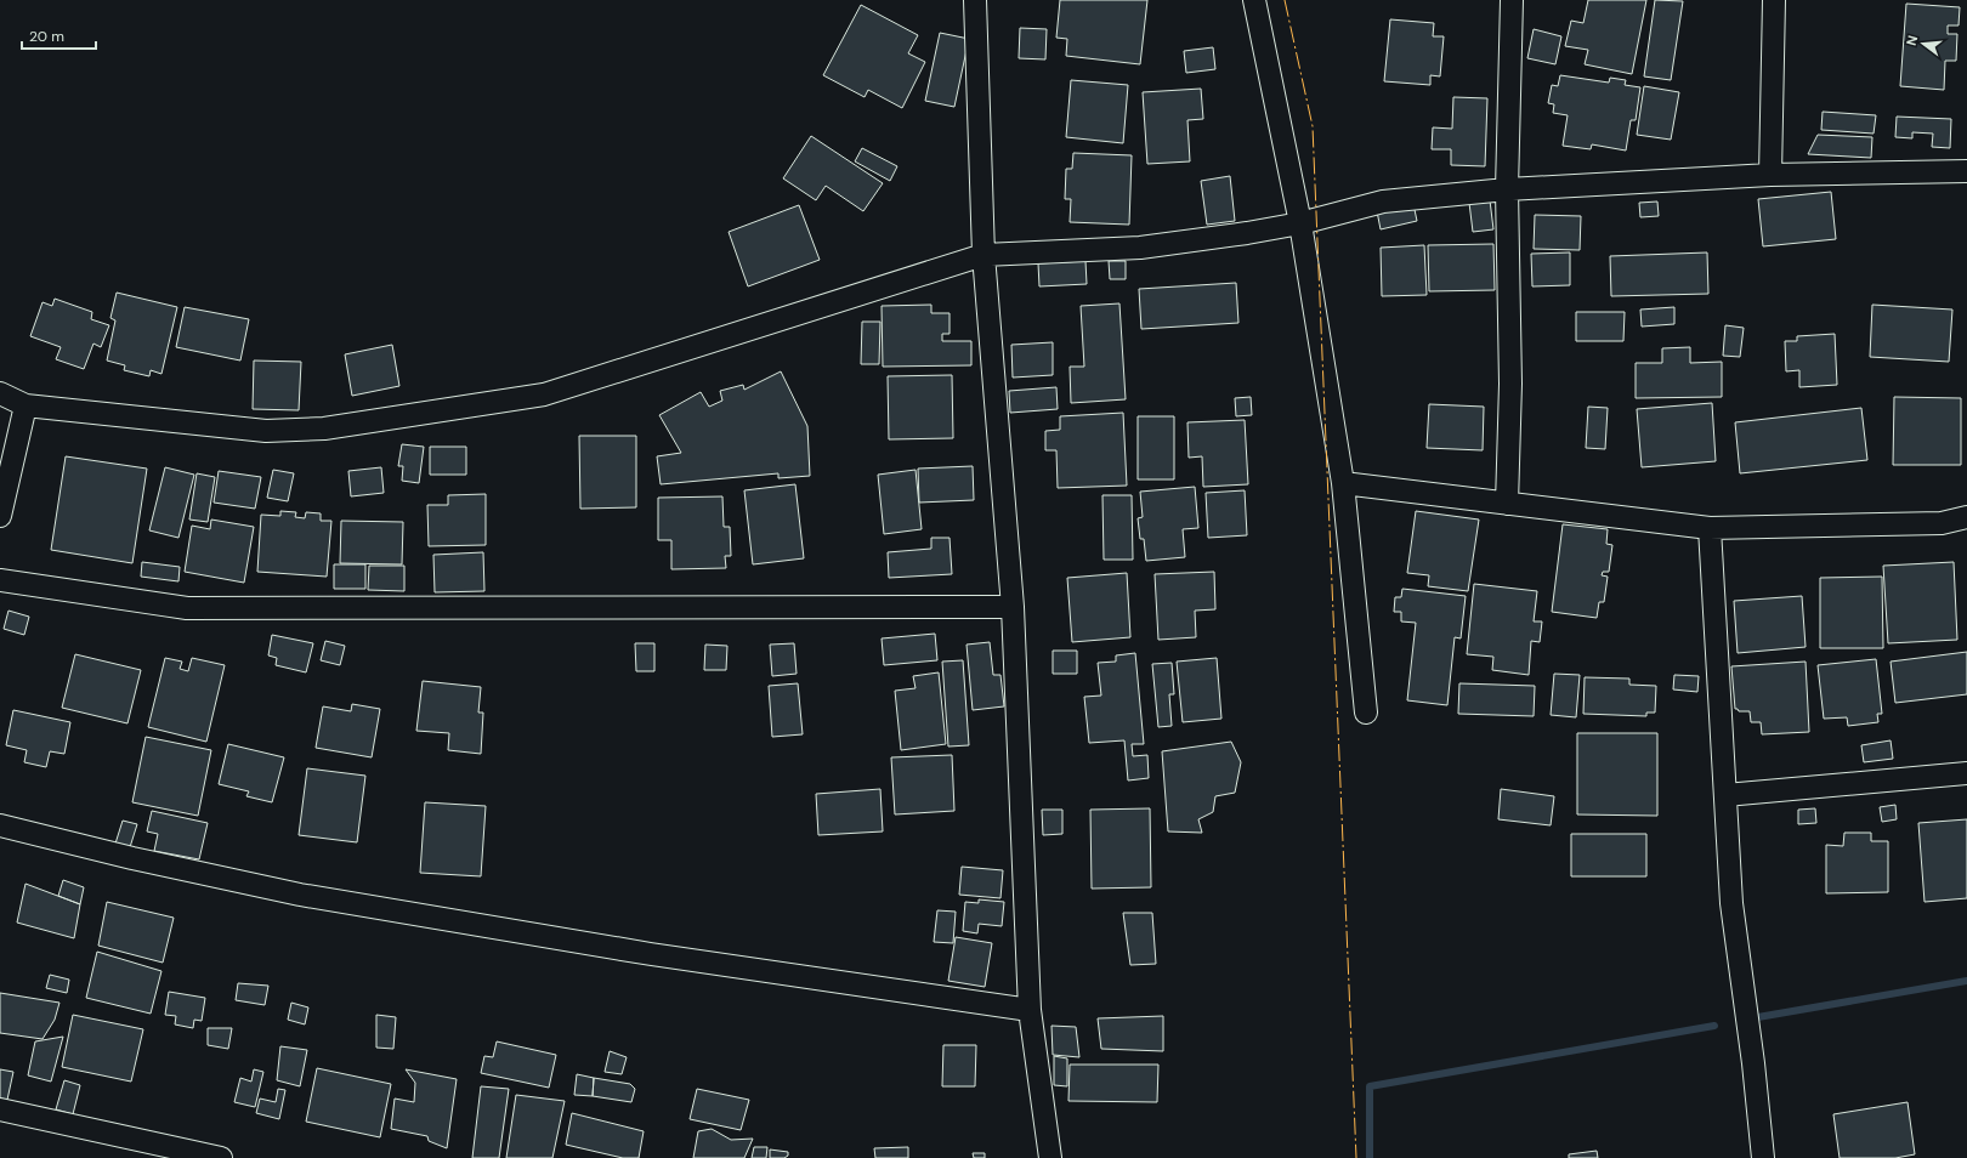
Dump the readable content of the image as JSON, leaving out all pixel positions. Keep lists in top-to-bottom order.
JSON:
{
  "scale_bar": "20 m",
  "north": "left"
}
